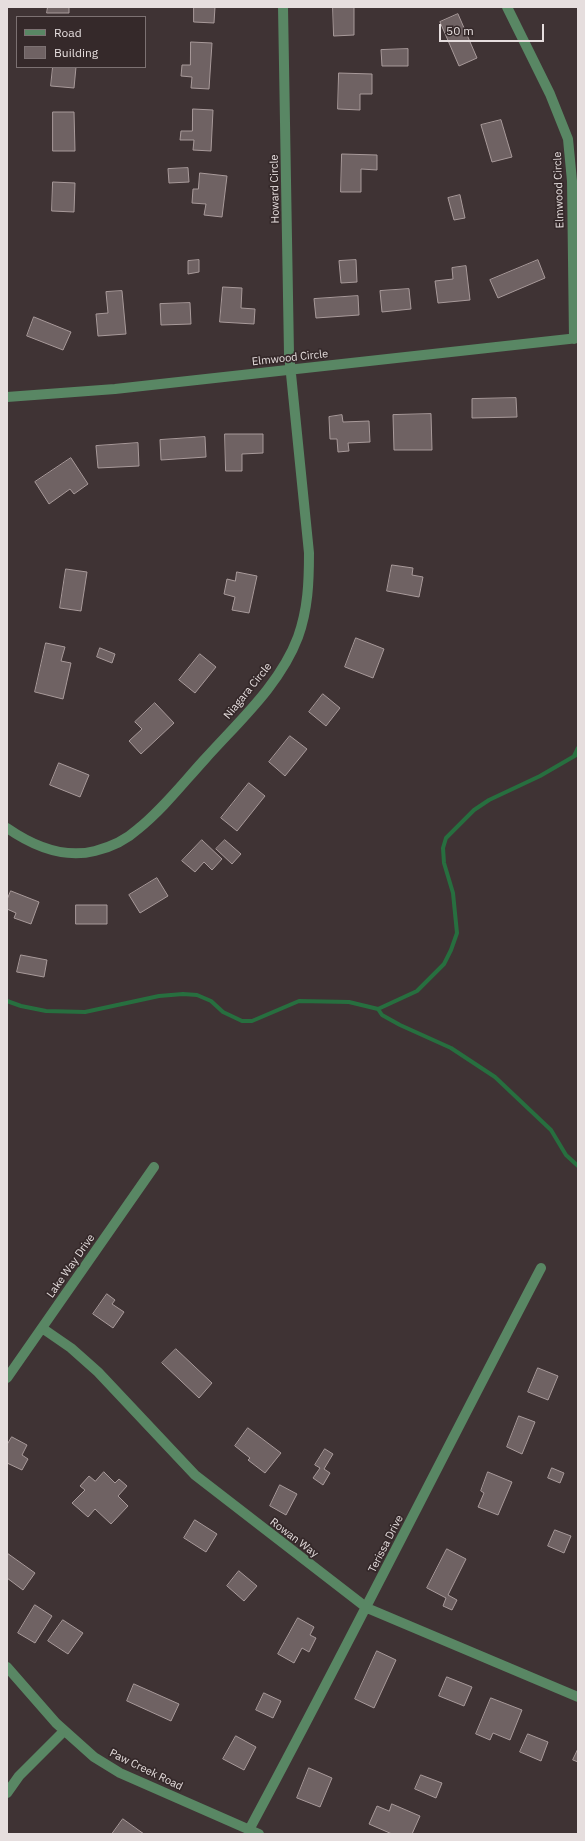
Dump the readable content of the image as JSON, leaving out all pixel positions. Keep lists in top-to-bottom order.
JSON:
{
  "streets": {
    "street": [
      "Howard Circle",
      "Elmwood Circle",
      "Niagara Circle",
      "Lake Way Drive",
      "Rowan Way",
      "Terissa Drive",
      "Paw Creek Road"
    ]
  },
  "crossings": [
    ["Howard Circle", "Elmwood Circle"],
    ["Howard Circle", "Niagara Circle"],
    ["Elmwood Circle", "Niagara Circle"],
    ["Lake Way Drive", "Rowan Way"],
    ["Rowan Way", "Terissa Drive"],
    ["Terissa Drive", "Paw Creek Road"]
  ],
  "legend": ["Road", "Building"],
  "scale_bar": "50 m"
}
